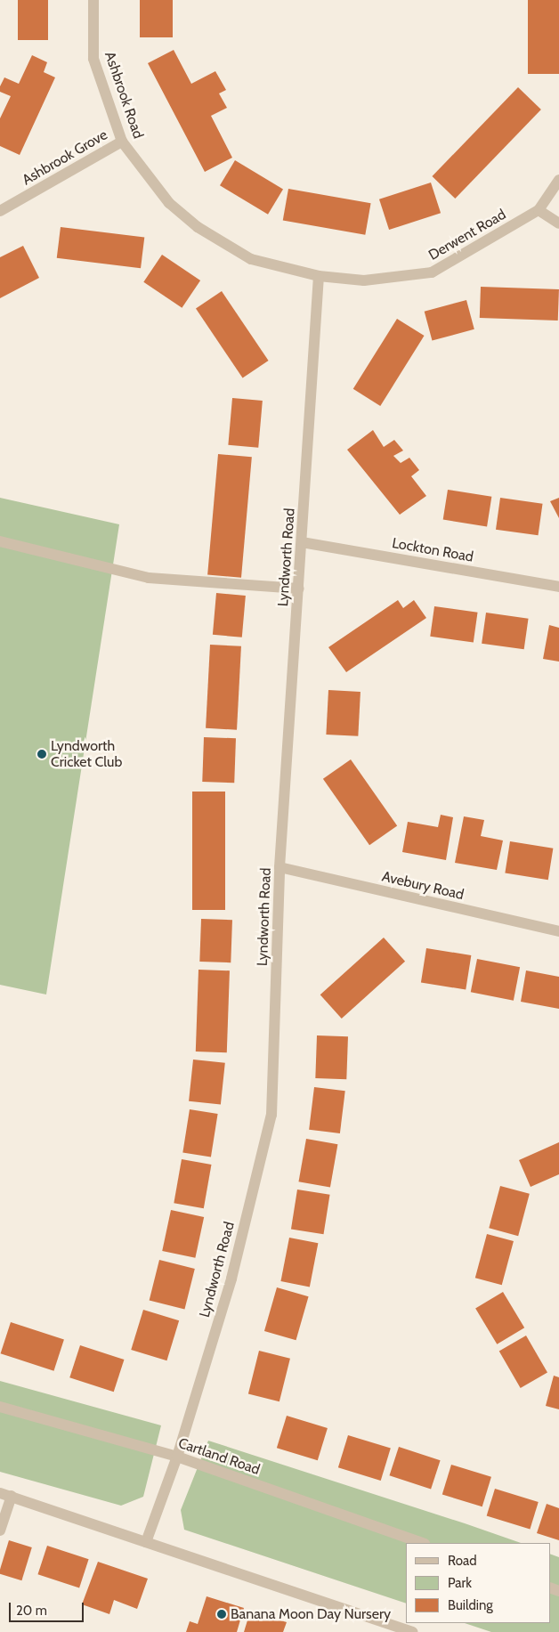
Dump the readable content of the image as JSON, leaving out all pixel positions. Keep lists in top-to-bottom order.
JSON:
{
  "streets": {
    "street": [
      "Ashbrook Road",
      "Ashbrook Grove",
      "Derwent Road",
      "Lockton Road",
      "Lyndworth Road",
      "Avebury Road",
      "Cartland Road"
    ]
  },
  "crossings": [
    ["Ashbrook Road", "Ashbrook Grove"],
    ["Ashbrook Road", "Derwent Road"],
    ["Ashbrook Road", "Lyndworth Road"],
    ["Derwent Road", "Lyndworth Road"],
    ["Lockton Road", "Lyndworth Road"],
    ["Lyndworth Road", "Avebury Road"],
    ["Lyndworth Road", "Cartland Road"]
  ],
  "places": ["Lyndworth Cricket Club", "Banana Moon Day Nursery"],
  "legend": ["Road", "Park", "Building"],
  "scale_bar": "20 m"
}
